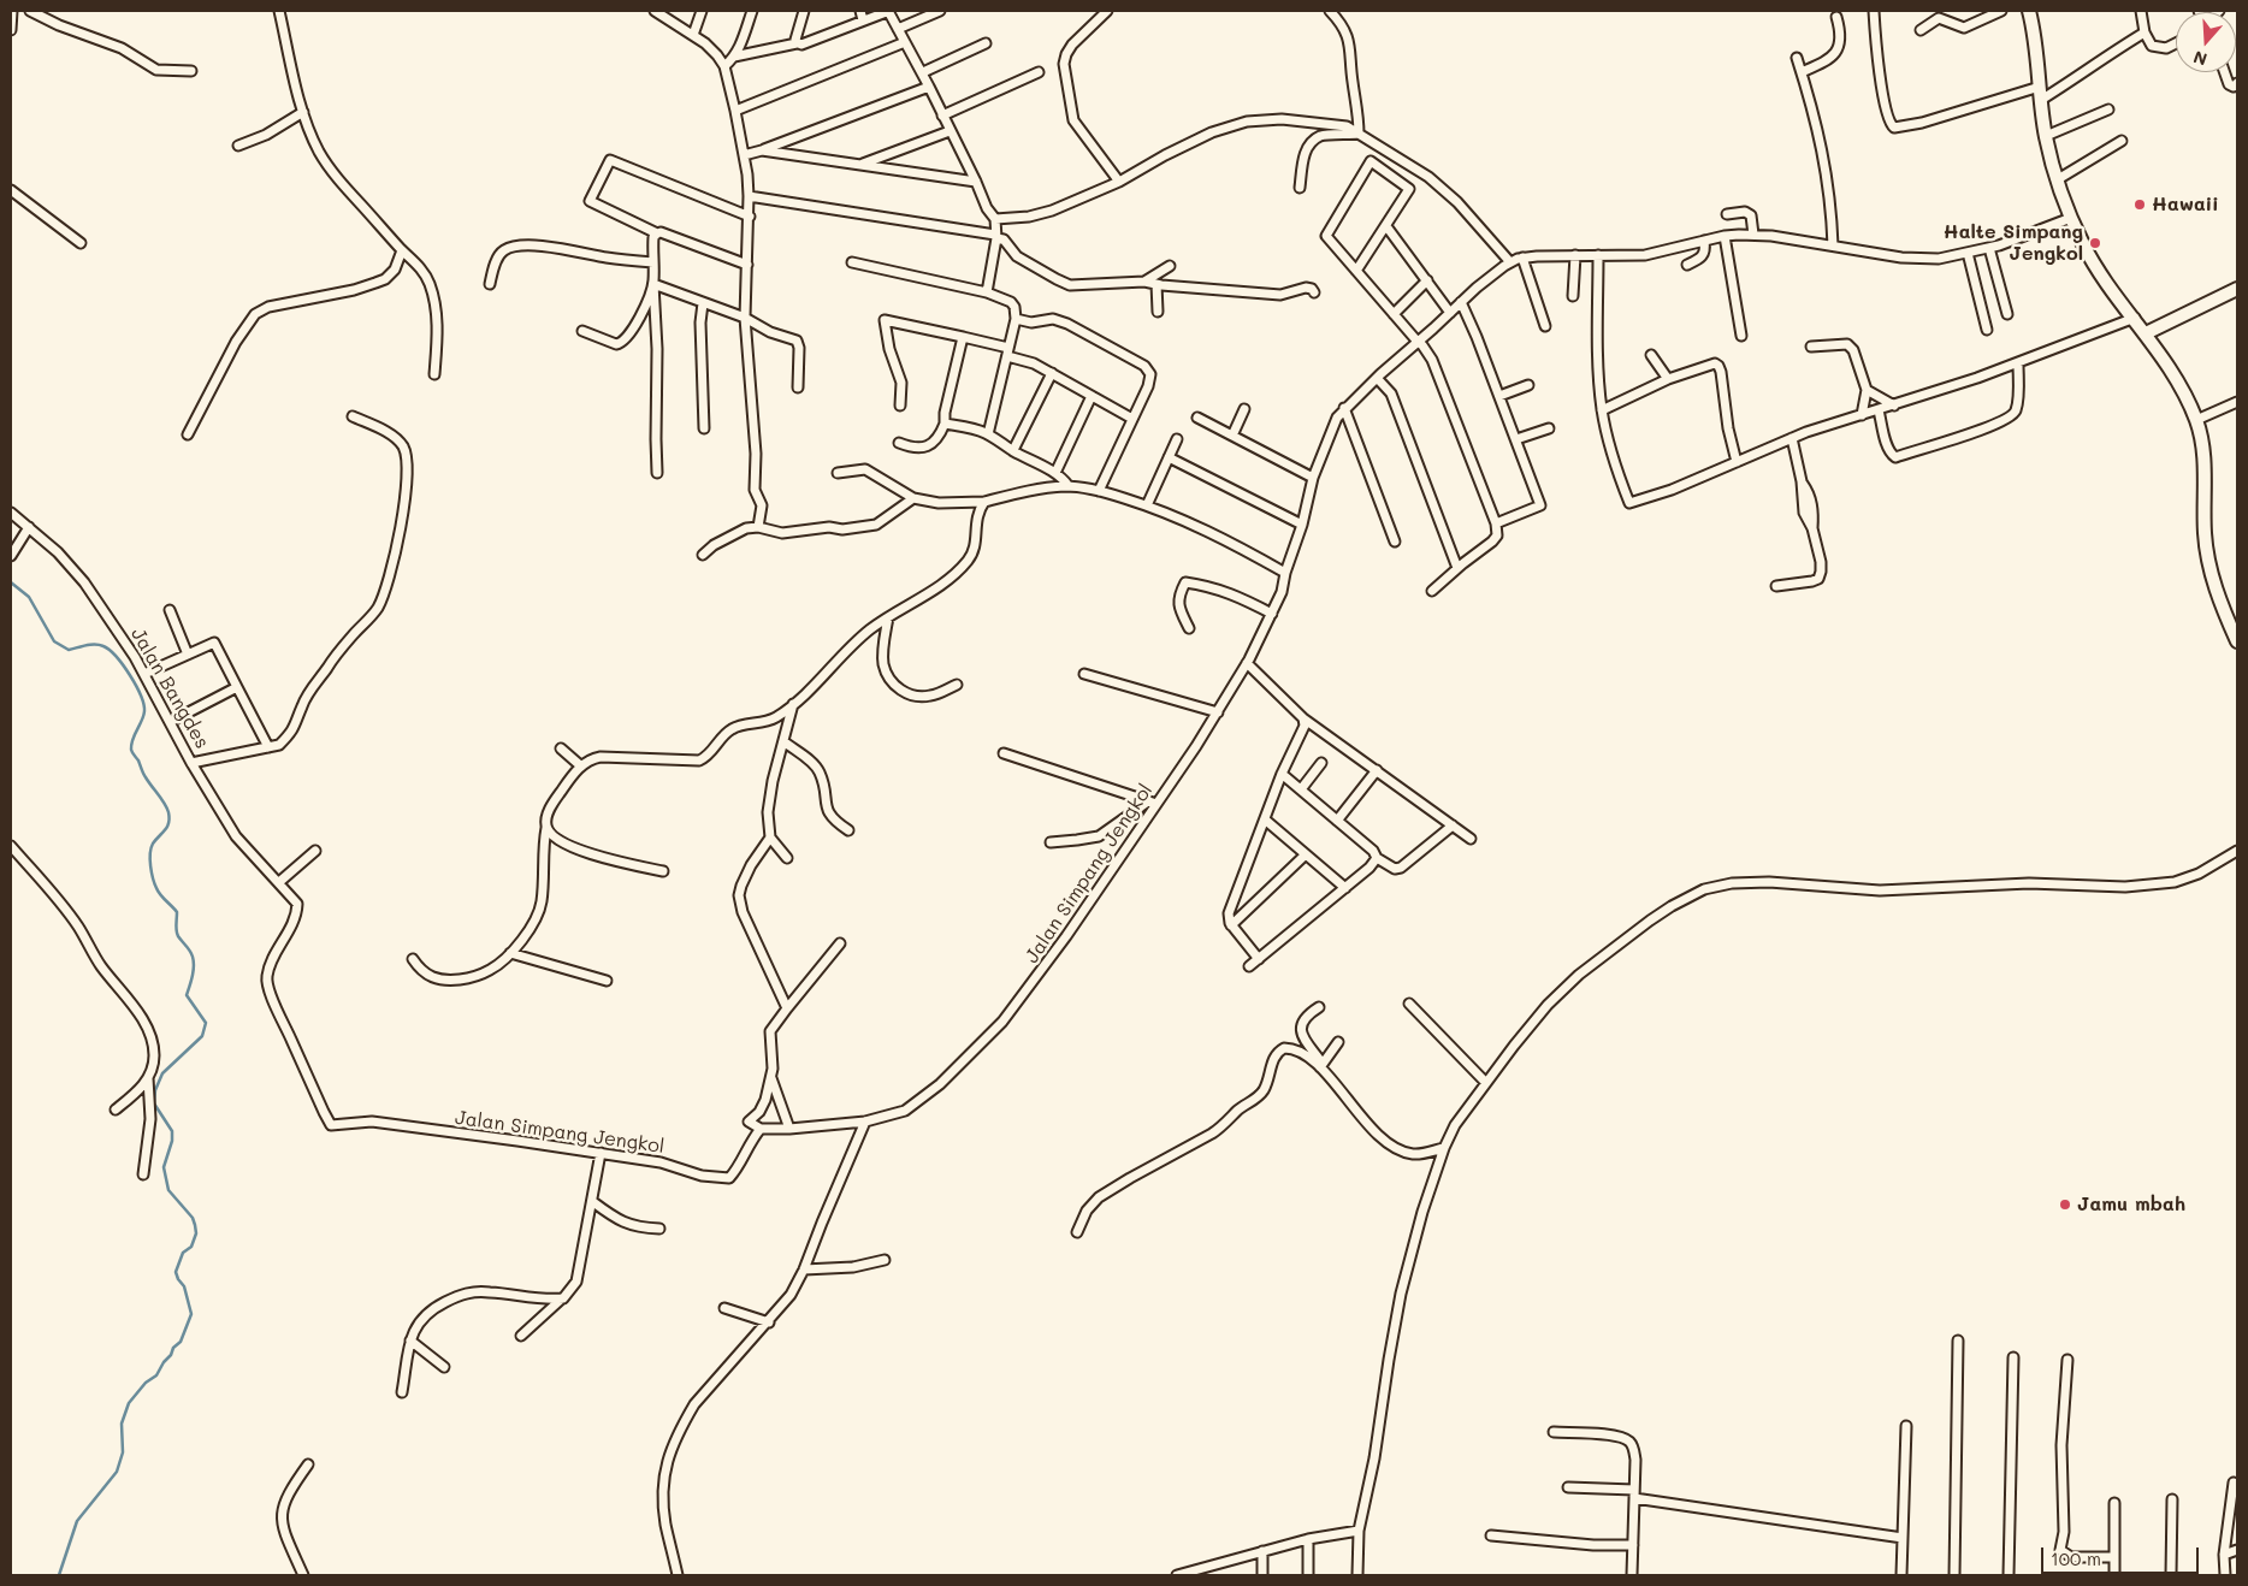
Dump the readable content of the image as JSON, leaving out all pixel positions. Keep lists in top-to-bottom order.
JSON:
{
  "streets": {
    "street": ["Jalan Bangdes", "Jalan Simpang Jengkol"]
  },
  "crossings": [
    ["Jalan Bangdes", "Jalan Simpang Jengkol"]
  ],
  "places": ["Hawaii", "Halte Simpang Jengkol", "Jamu mbah"],
  "scale_bar": "100 m",
  "north": "bottom"
}
